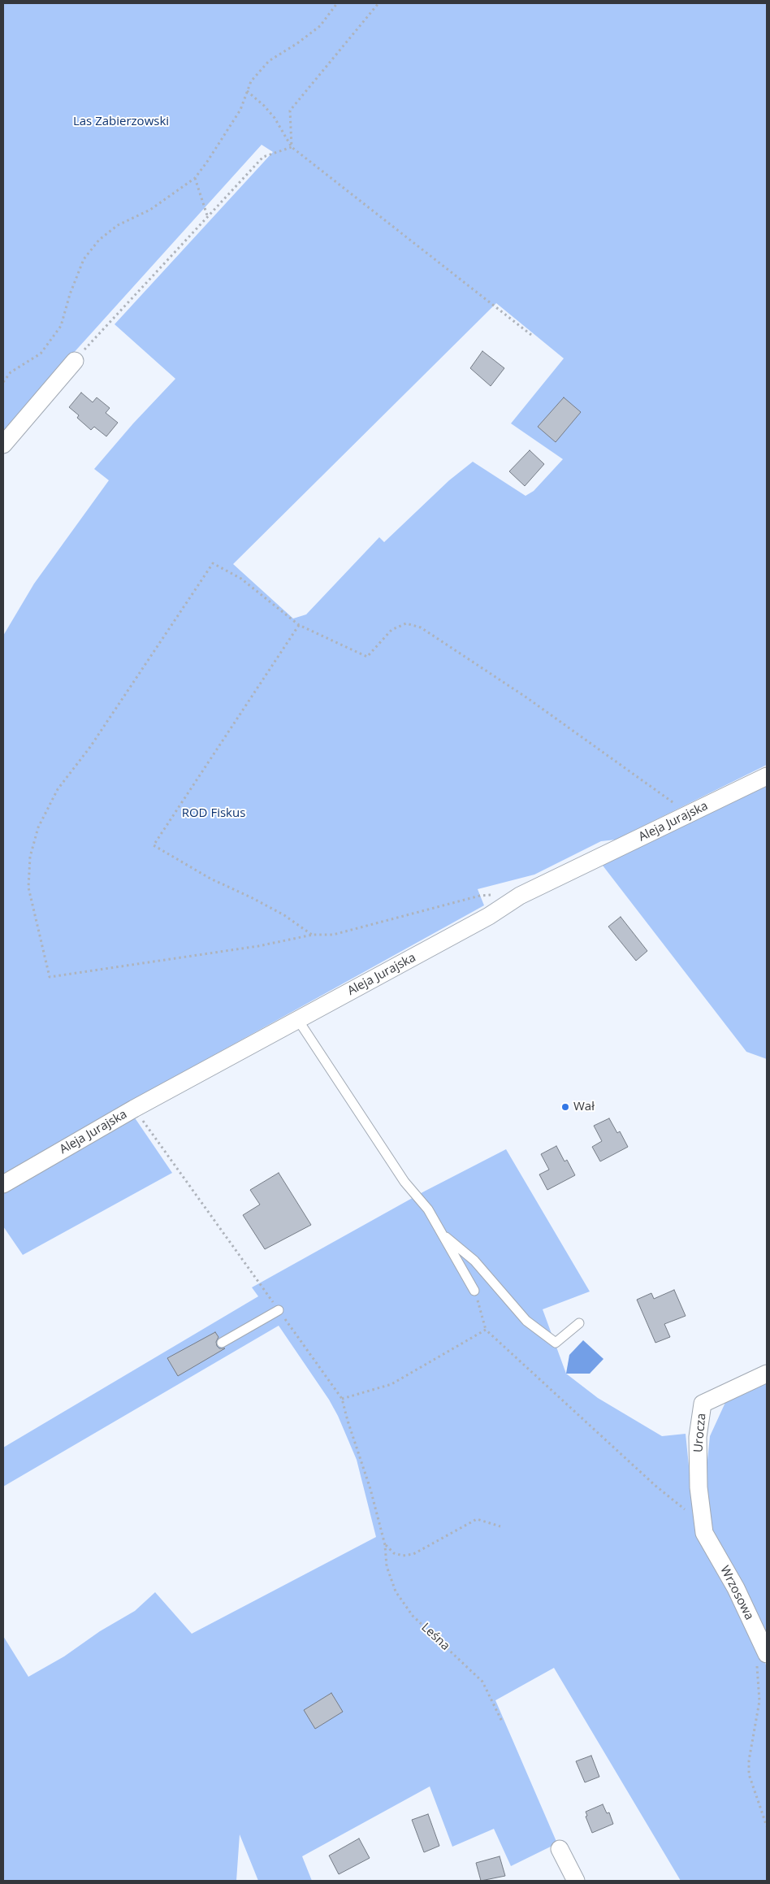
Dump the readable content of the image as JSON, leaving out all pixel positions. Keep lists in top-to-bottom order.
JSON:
{
  "streets": {
    "street": ["Aleja Jurajska", "Urocza", "Wrzosowa"],
    "path": ["Leśna"]
  },
  "crossings": [
    ["Urocza", "Wrzosowa"]
  ],
  "parks": ["Las Zabierzowski", "ROD Fiskus"],
  "places": ["Wał"]
}
